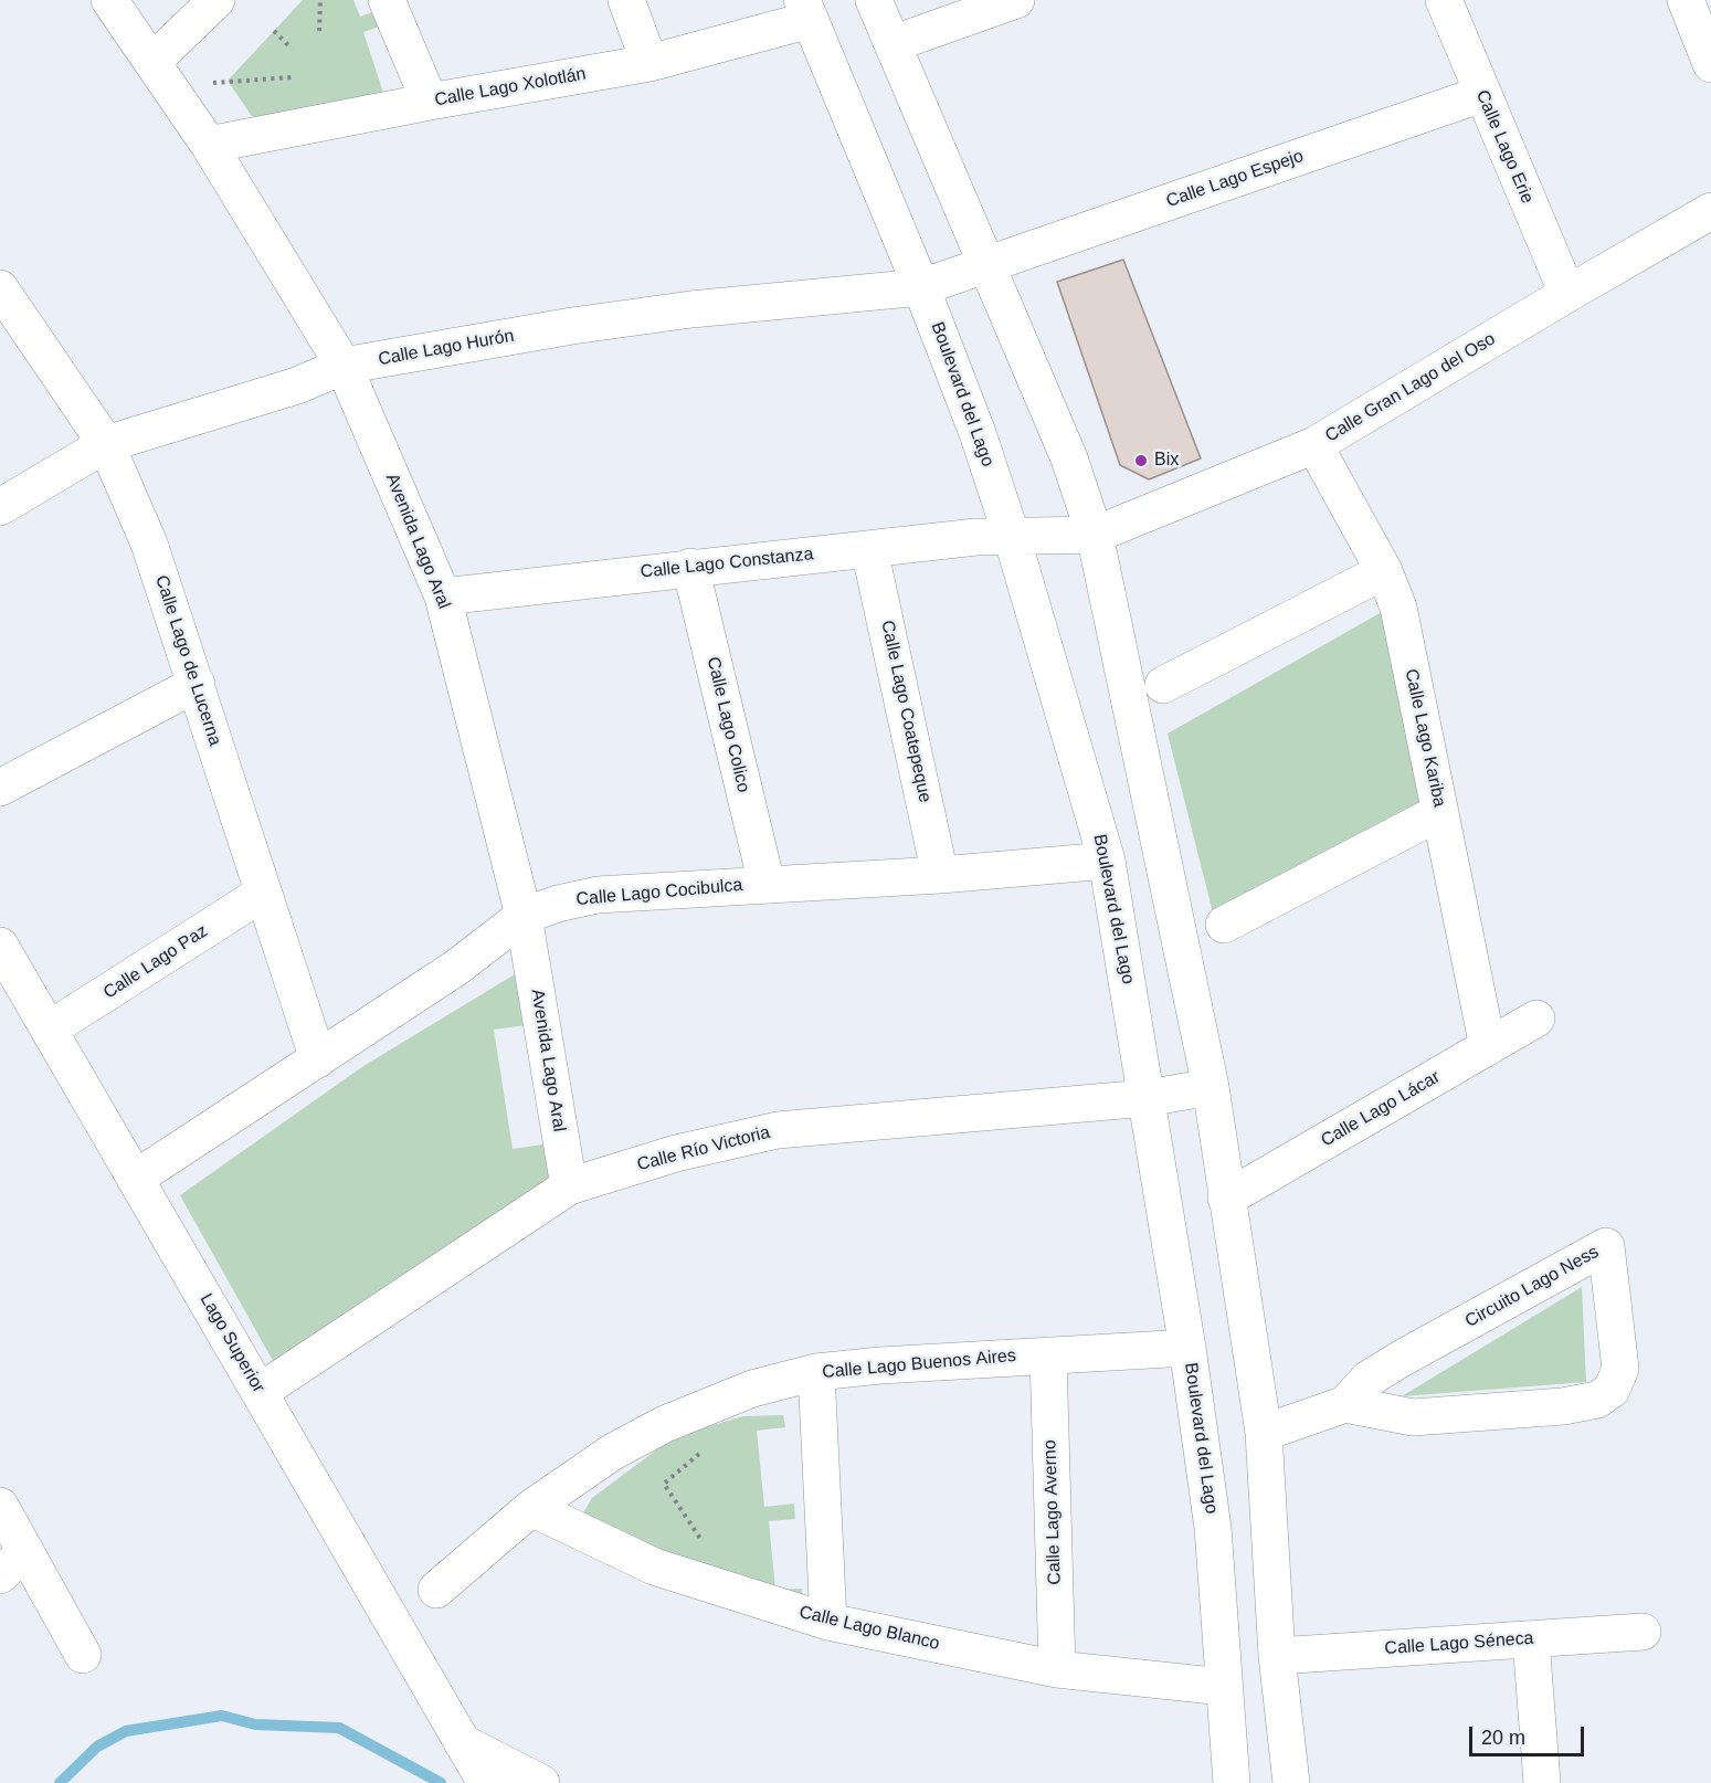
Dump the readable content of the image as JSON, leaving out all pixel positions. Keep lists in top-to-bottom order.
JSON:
{
  "streets": {
    "street": [
      "Calle Lago Xolotlán",
      "Calle Lago Erie",
      "Calle Lago Espejo",
      "Calle Lago Hurón",
      "Calle Gran Lago del Oso",
      "Boulevard del Lago",
      "Avenida Lago Aral",
      "Calle Lago Constanza",
      "Calle Lago de Lucerna",
      "Calle Lago Coatepeque",
      "Calle Lago Colico",
      "Calle Lago Kariba",
      "Calle Lago Cocibulca",
      "Calle Lago Paz",
      "Calle Lago Lácar",
      "Calle Río Victoria",
      "Circuito Lago Ness",
      "Lago Superior",
      "Calle Lago Buenos Aires",
      "Calle Lago Averno",
      "Calle Lago Blanco",
      "Calle Lago Séneca"
    ]
  },
  "crossings": [
    ["Calle Lago Xolotlán", "Boulevard del Lago"],
    ["Calle Lago Xolotlán", "Avenida Lago Aral"],
    ["Calle Lago Erie", "Calle Lago Espejo"],
    ["Calle Lago Erie", "Calle Gran Lago del Oso"],
    ["Calle Lago Espejo", "Calle Lago Hurón"],
    ["Calle Lago Espejo", "Boulevard del Lago"],
    ["Calle Lago Hurón", "Boulevard del Lago"],
    ["Calle Lago Hurón", "Avenida Lago Aral"],
    ["Calle Lago Hurón", "Calle Lago de Lucerna"],
    ["Calle Gran Lago del Oso", "Calle Lago Constanza"],
    ["Calle Gran Lago del Oso", "Calle Lago Kariba"],
    ["Boulevard del Lago", "Calle Lago Constanza"],
    ["Boulevard del Lago", "Calle Lago Cocibulca"],
    ["Boulevard del Lago", "Calle Río Victoria"],
    ["Boulevard del Lago", "Calle Lago Buenos Aires"],
    ["Boulevard del Lago", "Calle Lago Blanco"],
    ["Avenida Lago Aral", "Calle Lago Constanza"],
    ["Avenida Lago Aral", "Calle Lago Cocibulca"],
    ["Avenida Lago Aral", "Calle Río Victoria"],
    ["Calle Lago Constanza", "Calle Lago Coatepeque"],
    ["Calle Lago Constanza", "Calle Lago Colico"],
    ["Calle Lago de Lucerna", "Calle Lago Cocibulca"],
    ["Calle Lago de Lucerna", "Calle Lago Paz"],
    ["Calle Lago Coatepeque", "Calle Lago Cocibulca"],
    ["Calle Lago Colico", "Calle Lago Cocibulca"],
    ["Calle Lago Kariba", "Calle Lago Lácar"],
    ["Calle Lago Cocibulca", "Lago Superior"],
    ["Calle Lago Paz", "Lago Superior"],
    ["Calle Río Victoria", "Lago Superior"],
    ["Calle Lago Buenos Aires", "Calle Lago Averno"],
    ["Calle Lago Buenos Aires", "Calle Lago Blanco"],
    ["Calle Lago Averno", "Calle Lago Blanco"]
  ],
  "places": ["Bix"],
  "scale_bar": "20 m"
}
